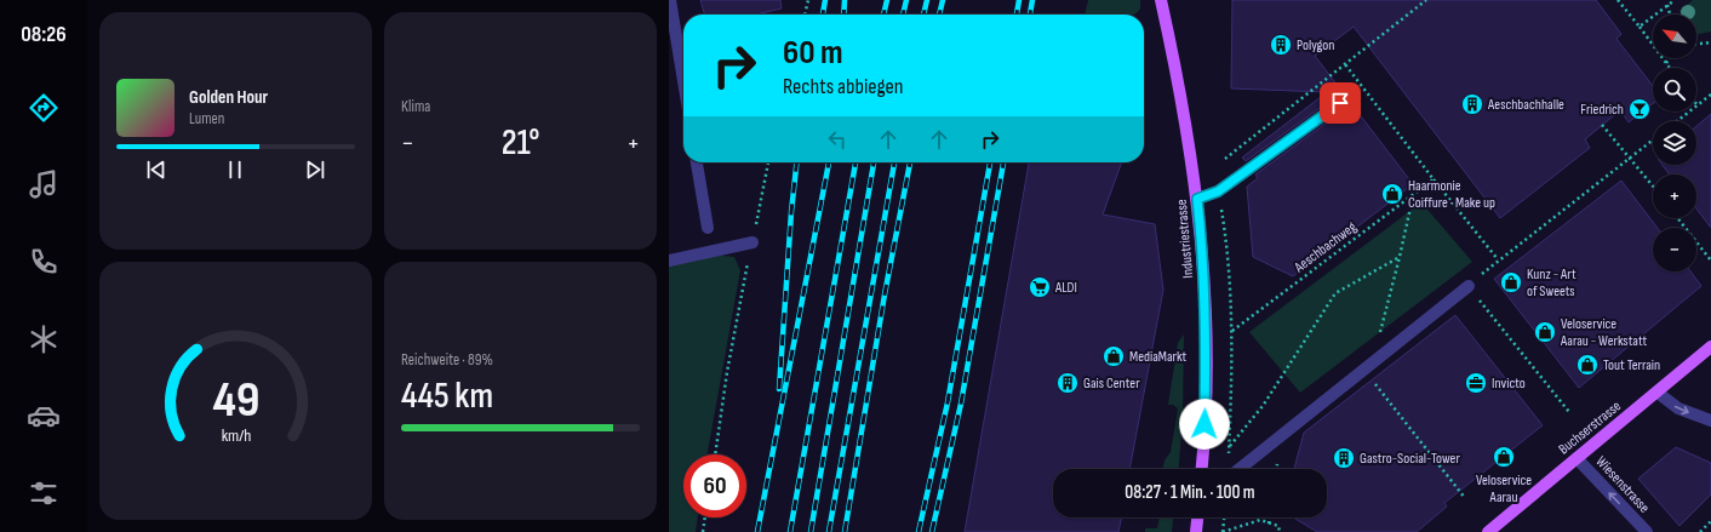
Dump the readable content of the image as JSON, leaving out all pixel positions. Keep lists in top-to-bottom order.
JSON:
{
  "streets": {
    "main road": ["Industriestrasse", "Buchserstrasse"],
    "street": ["Wiesenstrasse"],
    "path": ["Aeschbachweg"]
  },
  "crossings": [
    ["Buchserstrasse", "Wiesenstrasse"]
  ],
  "one_way": ["Wiesenstrasse"],
  "places": {
    "building": [
      "Polygon",
      "Aeschbachhalle",
      "Gais Center",
      "Gastro-Social-Tower"
    ],
    "bar": ["Friedrich"],
    "shop": [
      "Haarmonie Coiffure · Make up",
      "Kunz - Art of Sweets",
      "Veloservice Aarau - Werkstatt",
      "MediaMarkt",
      "Tout Terrain",
      "Veloservice Aarau"
    ],
    "supermarket": ["ALDI"],
    "office": ["Invicto"]
  },
  "north": "top left",
  "page": {
    "tabs": "08:26",
    "tile": [
      "Klima",
      ["Reichweite · 89%", "445 km"]
    ],
    "map_buttons": ["+", "−"],
    "turn": ["60 m", "Rechts abbiegen"],
    "song": ["Golden Hour", "Lumen"],
    "heat": ["−", "21°", "+"],
    "limit": "60",
    "trip": "08:27 · 1 Min. · 100 m",
    "gauge": ["49", "km/h"]
  }
}
